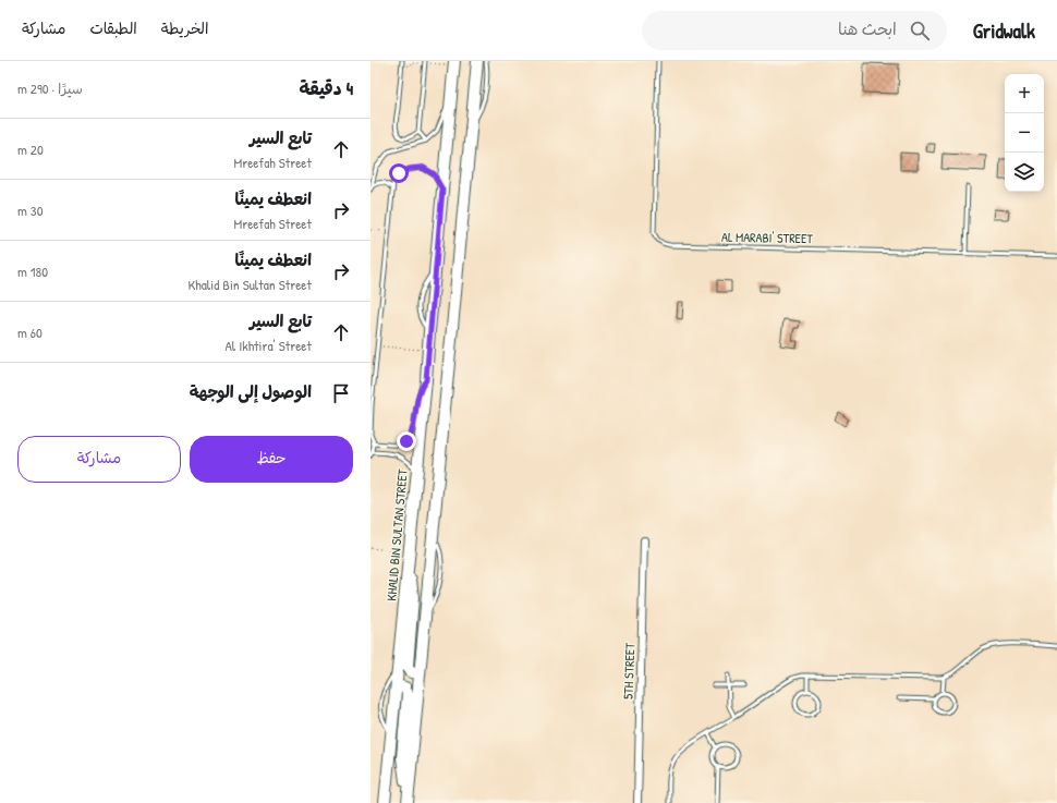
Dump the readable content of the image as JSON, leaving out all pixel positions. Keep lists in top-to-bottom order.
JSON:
{
  "streets": {
    "main road": ["KHALID BIN SULTAN STREET"],
    "street": ["5TH STREET"],
    "lane": ["AL MARABI' STREET"]
  },
  "page": {
    "header": "Gridwalk",
    "search": "ابحث هنا",
    "nav": ["الخريطة", "الطبقات", "مشاركة"],
    "heading": ["4 دقيقة", "سيرًا · 290 m"],
    "map_buttons": ["+", "−"],
    "list": [
      ["تابع السير", "Mreefah Street", "20 m"],
      ["انعطف يمينًا", "Mreefah Street", "30 m"],
      ["انعطف يمينًا", "Khalid Bin Sultan Street", "180 m"],
      ["تابع السير", "Al Ikhtira' Street", "60 m"],
      "الوصول إلى الوجهة"
    ],
    "buttons": ["حفظ", "مشاركة"]
  }
}
